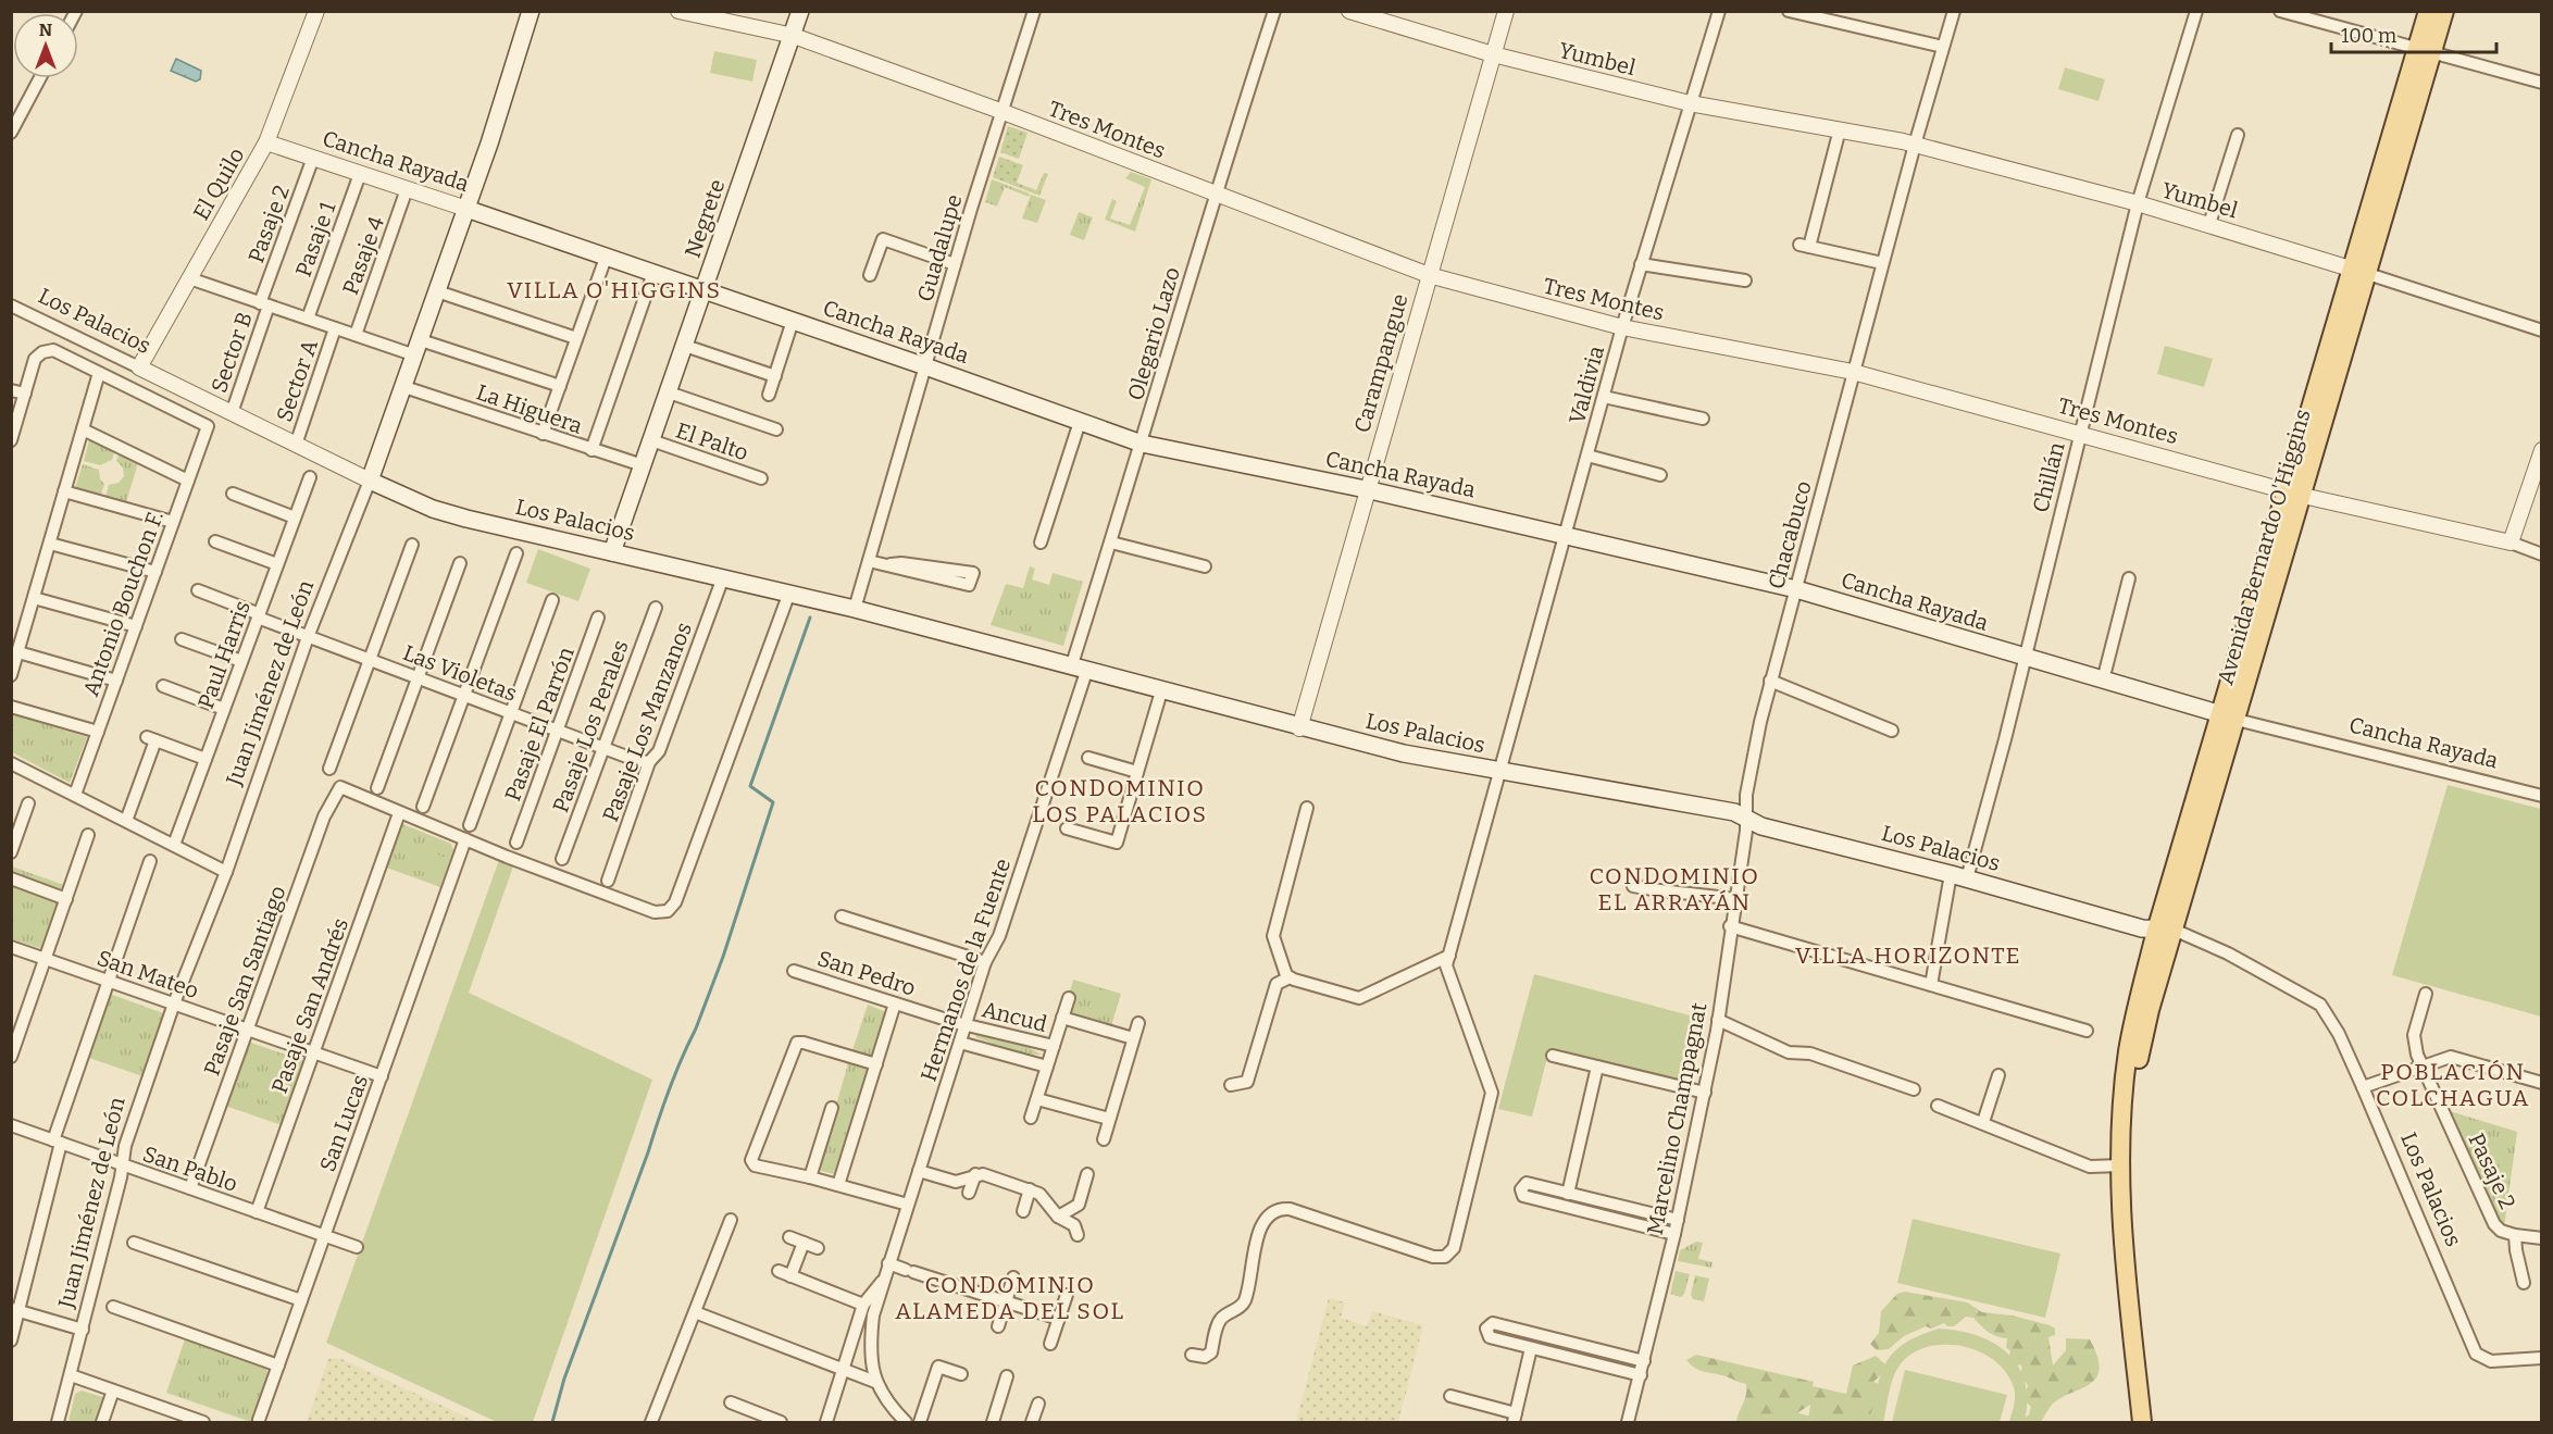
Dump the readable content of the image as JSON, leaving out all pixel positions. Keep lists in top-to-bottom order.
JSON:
{
  "streets": {
    "main road": [
      "Cancha Rayada",
      "Negrete",
      "Los Palacios",
      "Avenida Bernardo O'Higgins",
      "Juan Jiménez de León"
    ],
    "street": [
      "Yumbel",
      "Tres Montes",
      "El Quilo",
      "Pasaje 2",
      "Pasaje 1",
      "Guadalupe",
      "Pasaje 4",
      "Olegario Lazo",
      "Sector B",
      "Carampangue",
      "Sector A",
      "Valdivia",
      "La Higuera",
      "El Palto",
      "Chillán",
      "Chacabuco",
      "Antonio Bouchon F.",
      "Paul Harris",
      "Las Violetas",
      "Pasaje Los Manzanos",
      "Pasaje El Parrón",
      "Pasaje Los Perales",
      "Hermanos de la Fuente",
      "San Pedro",
      "San Mateo",
      "Pasaje San Santiago",
      "Pasaje San Andrés",
      "Ancud",
      "Marcelino Champagnat",
      "San Lucas",
      "San Pablo"
    ]
  },
  "crossings": [
    ["Yumbel", "Carampangue"],
    ["Yumbel", "Valdivia"],
    ["Yumbel", "Chillán"],
    ["Yumbel", "Chacabuco"],
    ["Yumbel", "Avenida Bernardo O'Higgins"],
    ["Tres Montes", "Negrete"],
    ["Tres Montes", "Guadalupe"],
    ["Tres Montes", "Olegario Lazo"],
    ["Tres Montes", "Carampangue"],
    ["Tres Montes", "Valdivia"],
    ["Tres Montes", "Chillán"],
    ["Tres Montes", "Chacabuco"],
    ["Tres Montes", "Avenida Bernardo O'Higgins"],
    ["Cancha Rayada", "El Quilo"],
    ["Cancha Rayada", "Negrete"],
    ["Cancha Rayada", "Pasaje 2"],
    ["Cancha Rayada", "Pasaje 1"],
    ["Cancha Rayada", "Guadalupe"],
    ["Cancha Rayada", "Pasaje 4"],
    ["Cancha Rayada", "Olegario Lazo"],
    ["Cancha Rayada", "Carampangue"],
    ["Cancha Rayada", "Valdivia"],
    ["Cancha Rayada", "Chillán"],
    ["Cancha Rayada", "Chacabuco"],
    ["Cancha Rayada", "Avenida Bernardo O'Higgins"],
    ["Cancha Rayada", "Juan Jiménez de León"],
    ["El Quilo", "Los Palacios"],
    ["Negrete", "Los Palacios"],
    ["Negrete", "La Higuera"],
    ["Negrete", "El Palto"],
    ["Pasaje 2", "Sector B"],
    ["Guadalupe", "Los Palacios"],
    ["Los Palacios", "Olegario Lazo"],
    ["Los Palacios", "Sector B"],
    ["Los Palacios", "Carampangue"],
    ["Los Palacios", "Sector A"],
    ["Los Palacios", "Valdivia"],
    ["Los Palacios", "Chillán"],
    ["Los Palacios", "Chacabuco"],
    ["Los Palacios", "Avenida Bernardo O'Higgins"],
    ["Los Palacios", "Juan Jiménez de León"],
    ["Los Palacios", "Pasaje Los Manzanos"],
    ["Los Palacios", "Hermanos de la Fuente"],
    ["Los Palacios", "Marcelino Champagnat"],
    ["Olegario Lazo", "Hermanos de la Fuente"],
    ["La Higuera", "Juan Jiménez de León"],
    ["Chacabuco", "Marcelino Champagnat"],
    ["Paul Harris", "Las Violetas"],
    ["Las Violetas", "Juan Jiménez de León"],
    ["Las Violetas", "Pasaje Los Manzanos"],
    ["Las Violetas", "Pasaje El Parrón"],
    ["Las Violetas", "Pasaje Los Perales"],
    ["Juan Jiménez de León", "San Mateo"],
    ["Juan Jiménez de León", "San Pablo"],
    ["Hermanos de la Fuente", "San Pedro"],
    ["Hermanos de la Fuente", "Ancud"],
    ["San Pedro", "Ancud"],
    ["San Mateo", "Pasaje San Santiago"],
    ["San Mateo", "Pasaje San Andrés"],
    ["San Mateo", "San Lucas"],
    ["Pasaje San Santiago", "Pasaje San Andrés"],
    ["Pasaje San Santiago", "San Pablo"],
    ["Pasaje San Andrés", "San Pablo"],
    ["San Lucas", "San Pablo"]
  ],
  "districts": [
    "VILLA O'HIGGINS",
    "CONDOMINIO LOS PALACIOS",
    "CONDOMINIO EL ARRAYÁN",
    "VILLA HORIZONTE",
    "POBLACIÓN COLCHAGUA",
    "CONDOMINIO ALAMEDA DEL SOL"
  ],
  "scale_bar": "100 m",
  "north": "top"
}
